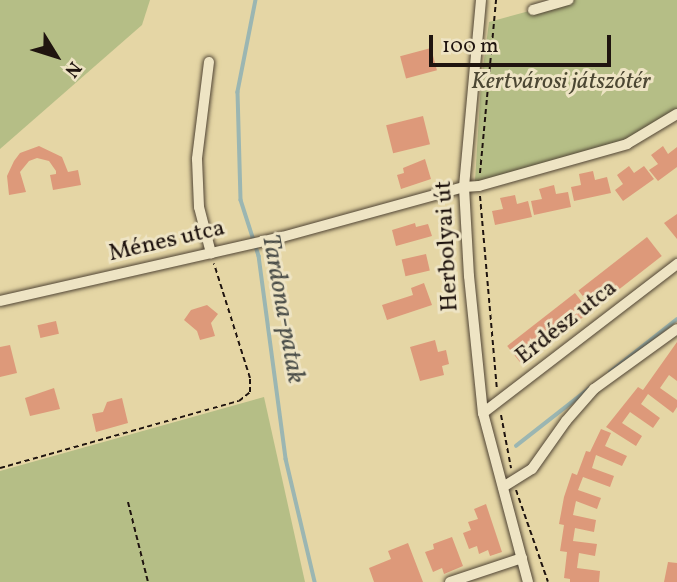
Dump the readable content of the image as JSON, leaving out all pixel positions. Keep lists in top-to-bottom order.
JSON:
{
  "streets": {
    "street": ["Ménes utca", "Herbolyai út", "Erdész utca"]
  },
  "crossings": [
    ["Ménes utca", "Herbolyai út"],
    ["Herbolyai út", "Erdész utca"]
  ],
  "water": ["Tardona-patak"],
  "parks": ["Kertvárosi játszótér"],
  "scale_bar": "100 m",
  "north": "bottom right"
}
